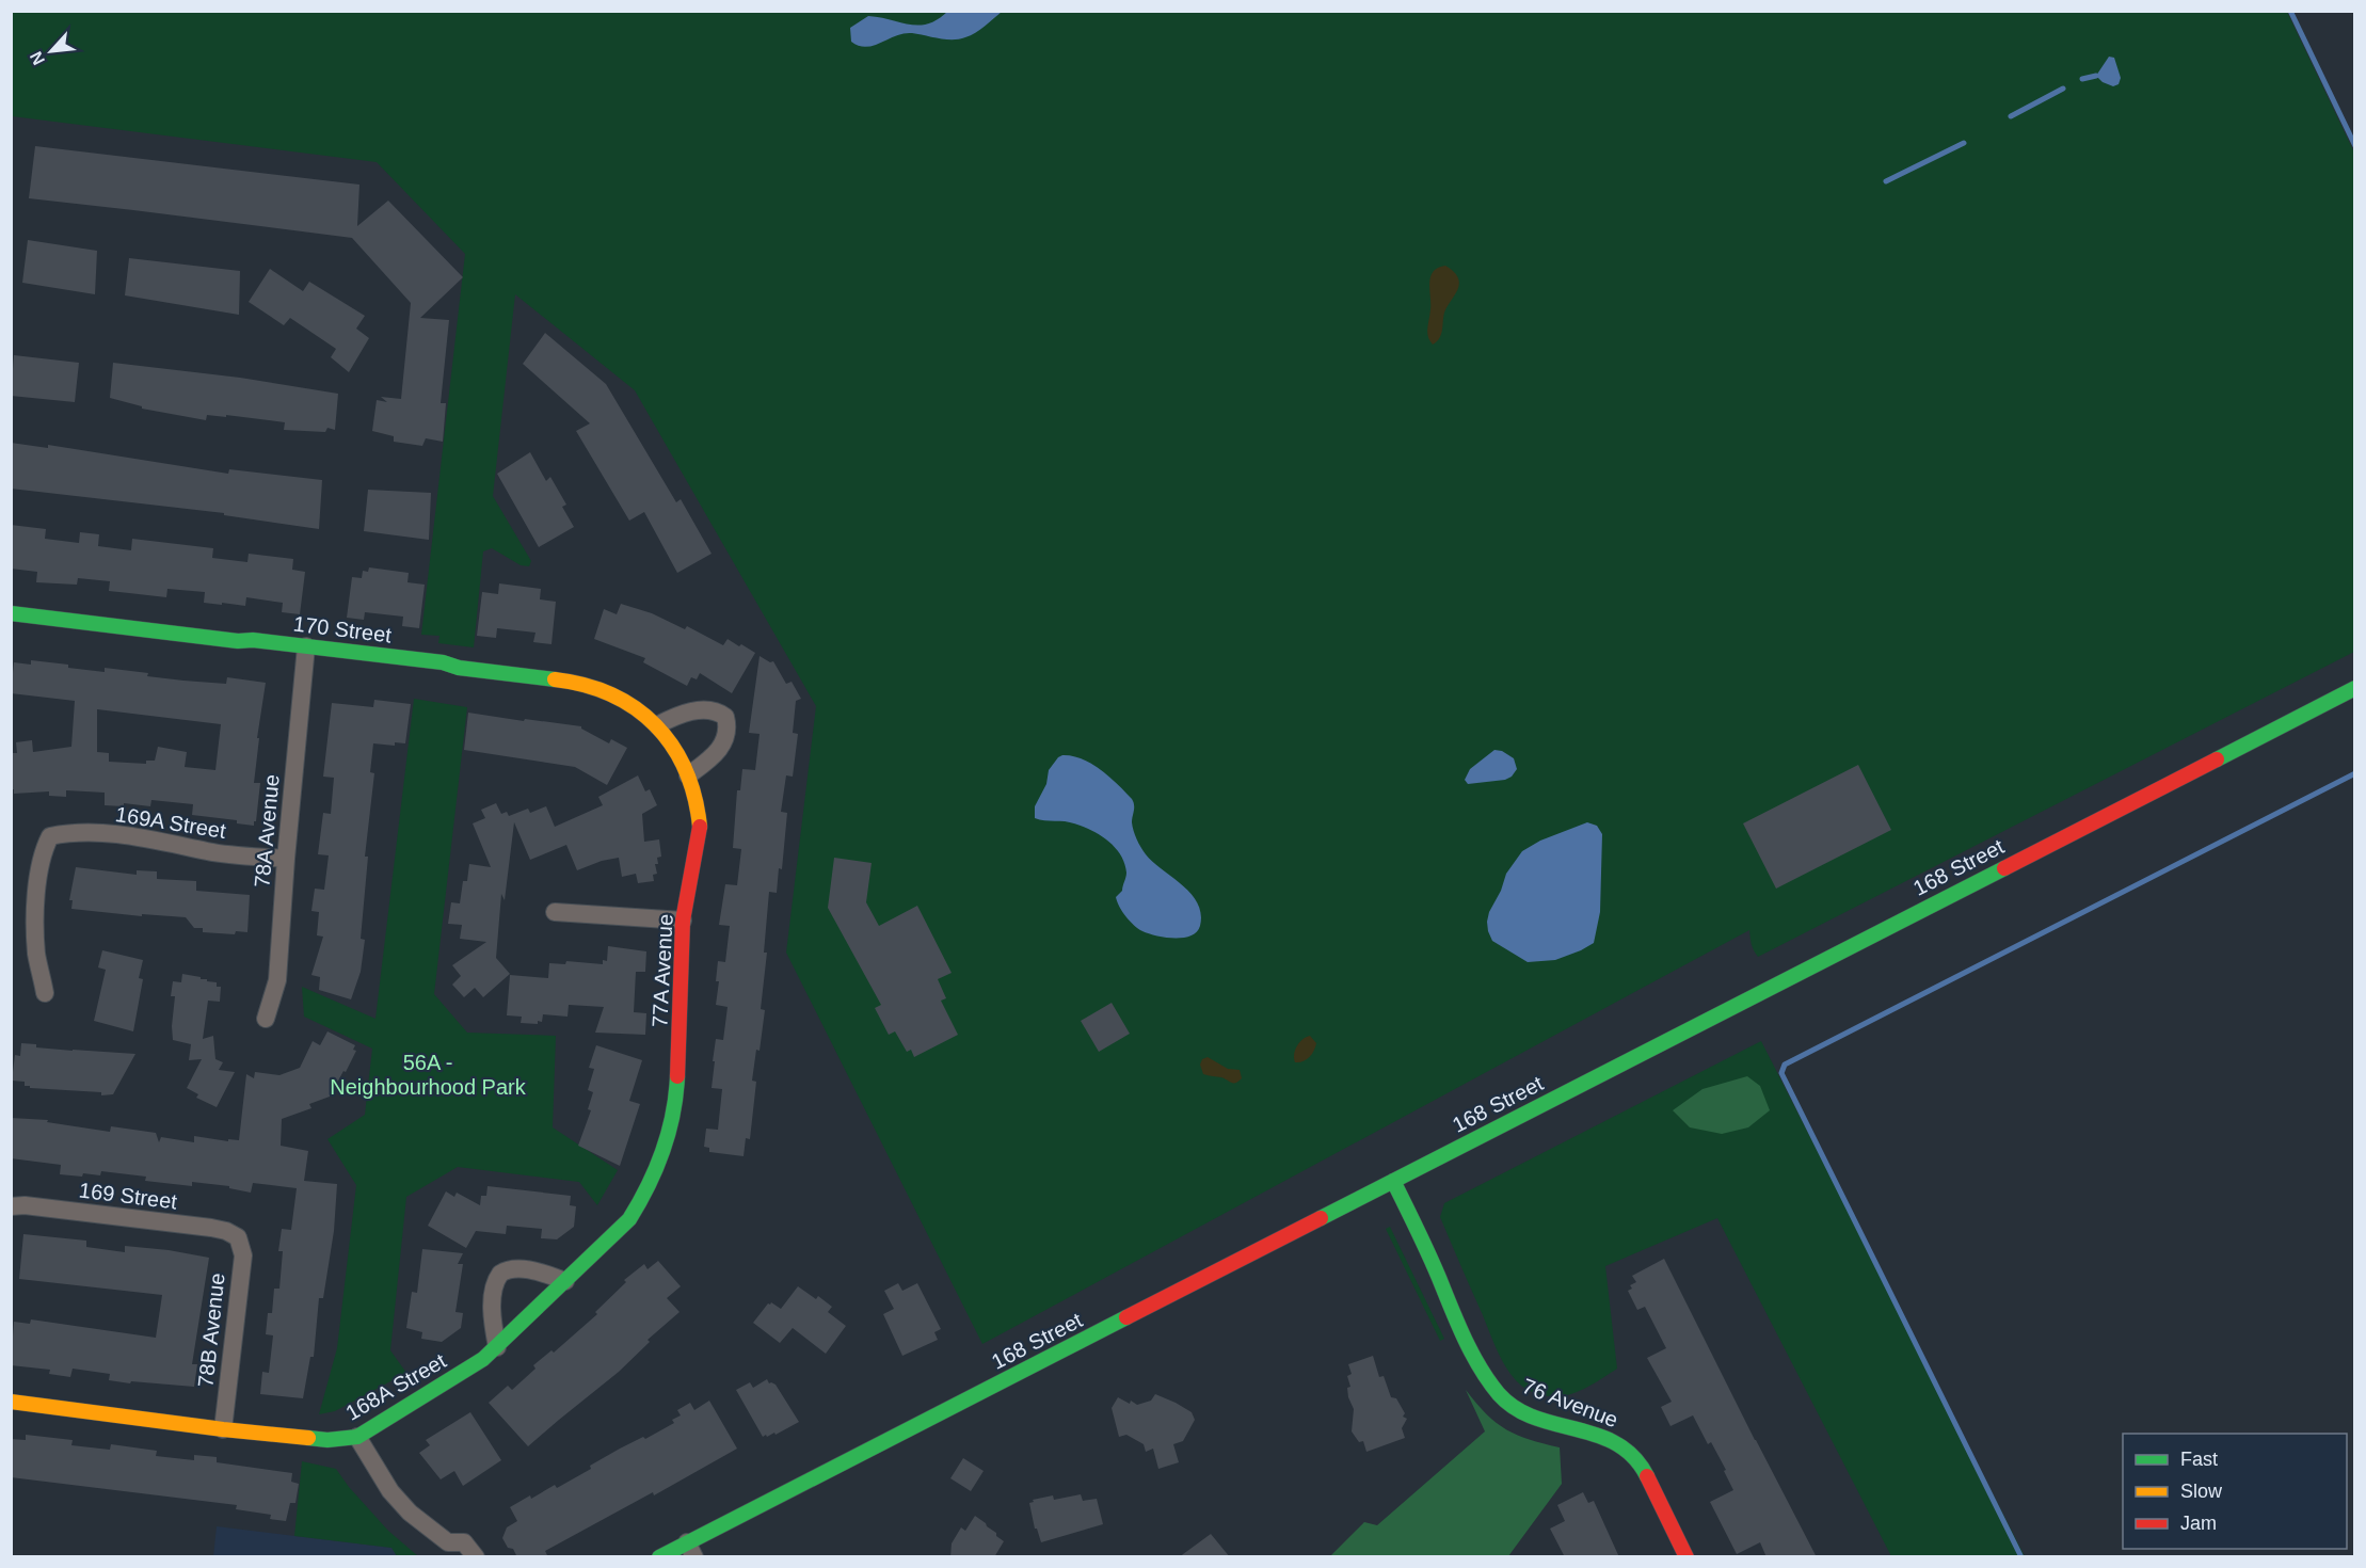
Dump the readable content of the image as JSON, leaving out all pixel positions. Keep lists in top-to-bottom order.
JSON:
{
  "streets": {
    "street": [
      "170 Street",
      "169A Street",
      "78A Avenue",
      "168 Street",
      "77A Avenue",
      "169 Street",
      "78B Avenue",
      "168A Street",
      "76 Avenue"
    ]
  },
  "crossings": [
    ["170 Street", "78A Avenue"],
    ["170 Street", "77A Avenue"],
    ["169A Street", "78A Avenue"],
    ["168 Street", "76 Avenue"],
    ["77A Avenue", "168A Street"],
    ["169 Street", "78B Avenue"],
    ["78B Avenue", "168A Street"]
  ],
  "parks": ["56A - Neighbourhood Park"],
  "legend": ["Fast", "Slow", "Jam"],
  "north": "bottom left"
}
